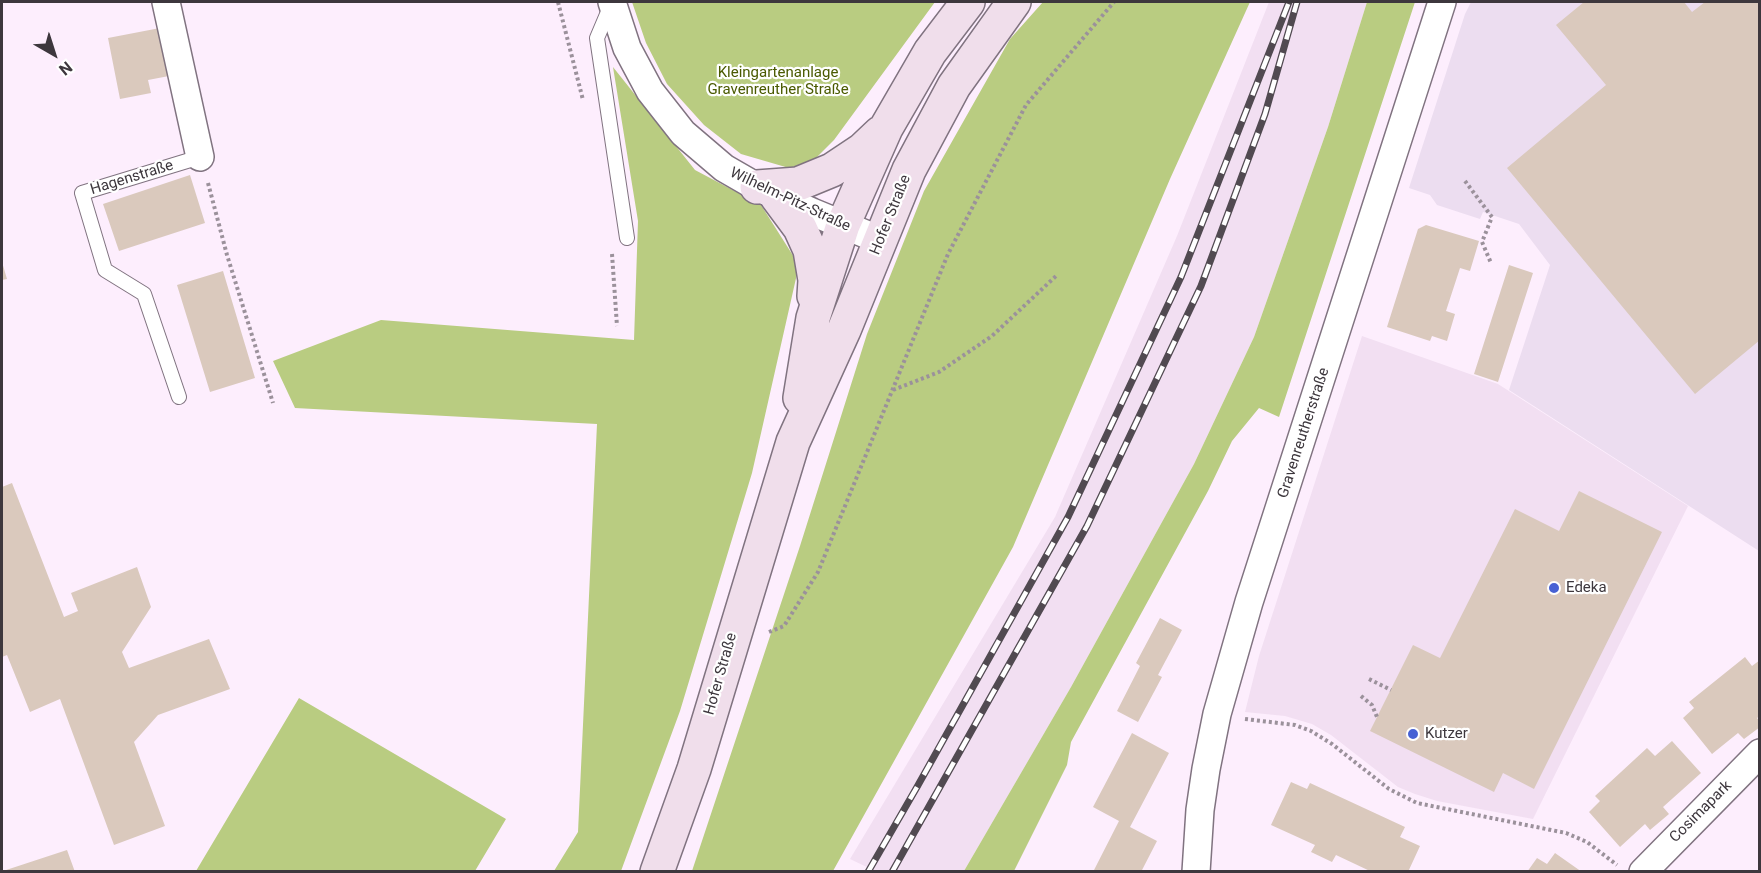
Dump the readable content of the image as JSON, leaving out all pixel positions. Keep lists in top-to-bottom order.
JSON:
{
  "streets": {
    "main road": ["Hofer Straße"],
    "street": ["Wilhelm-Pitz-Straße", "Gravenreutherstraße", "Cosimapark"],
    "lane": ["Hagenstraße"]
  },
  "crossings": [
    ["Wilhelm-Pitz-Straße", "Hofer Straße"]
  ],
  "parks": ["Kleingartenanlage Gravenreuther Straße"],
  "places": ["Edeka", "Kutzer"],
  "north": "bottom right"
}
